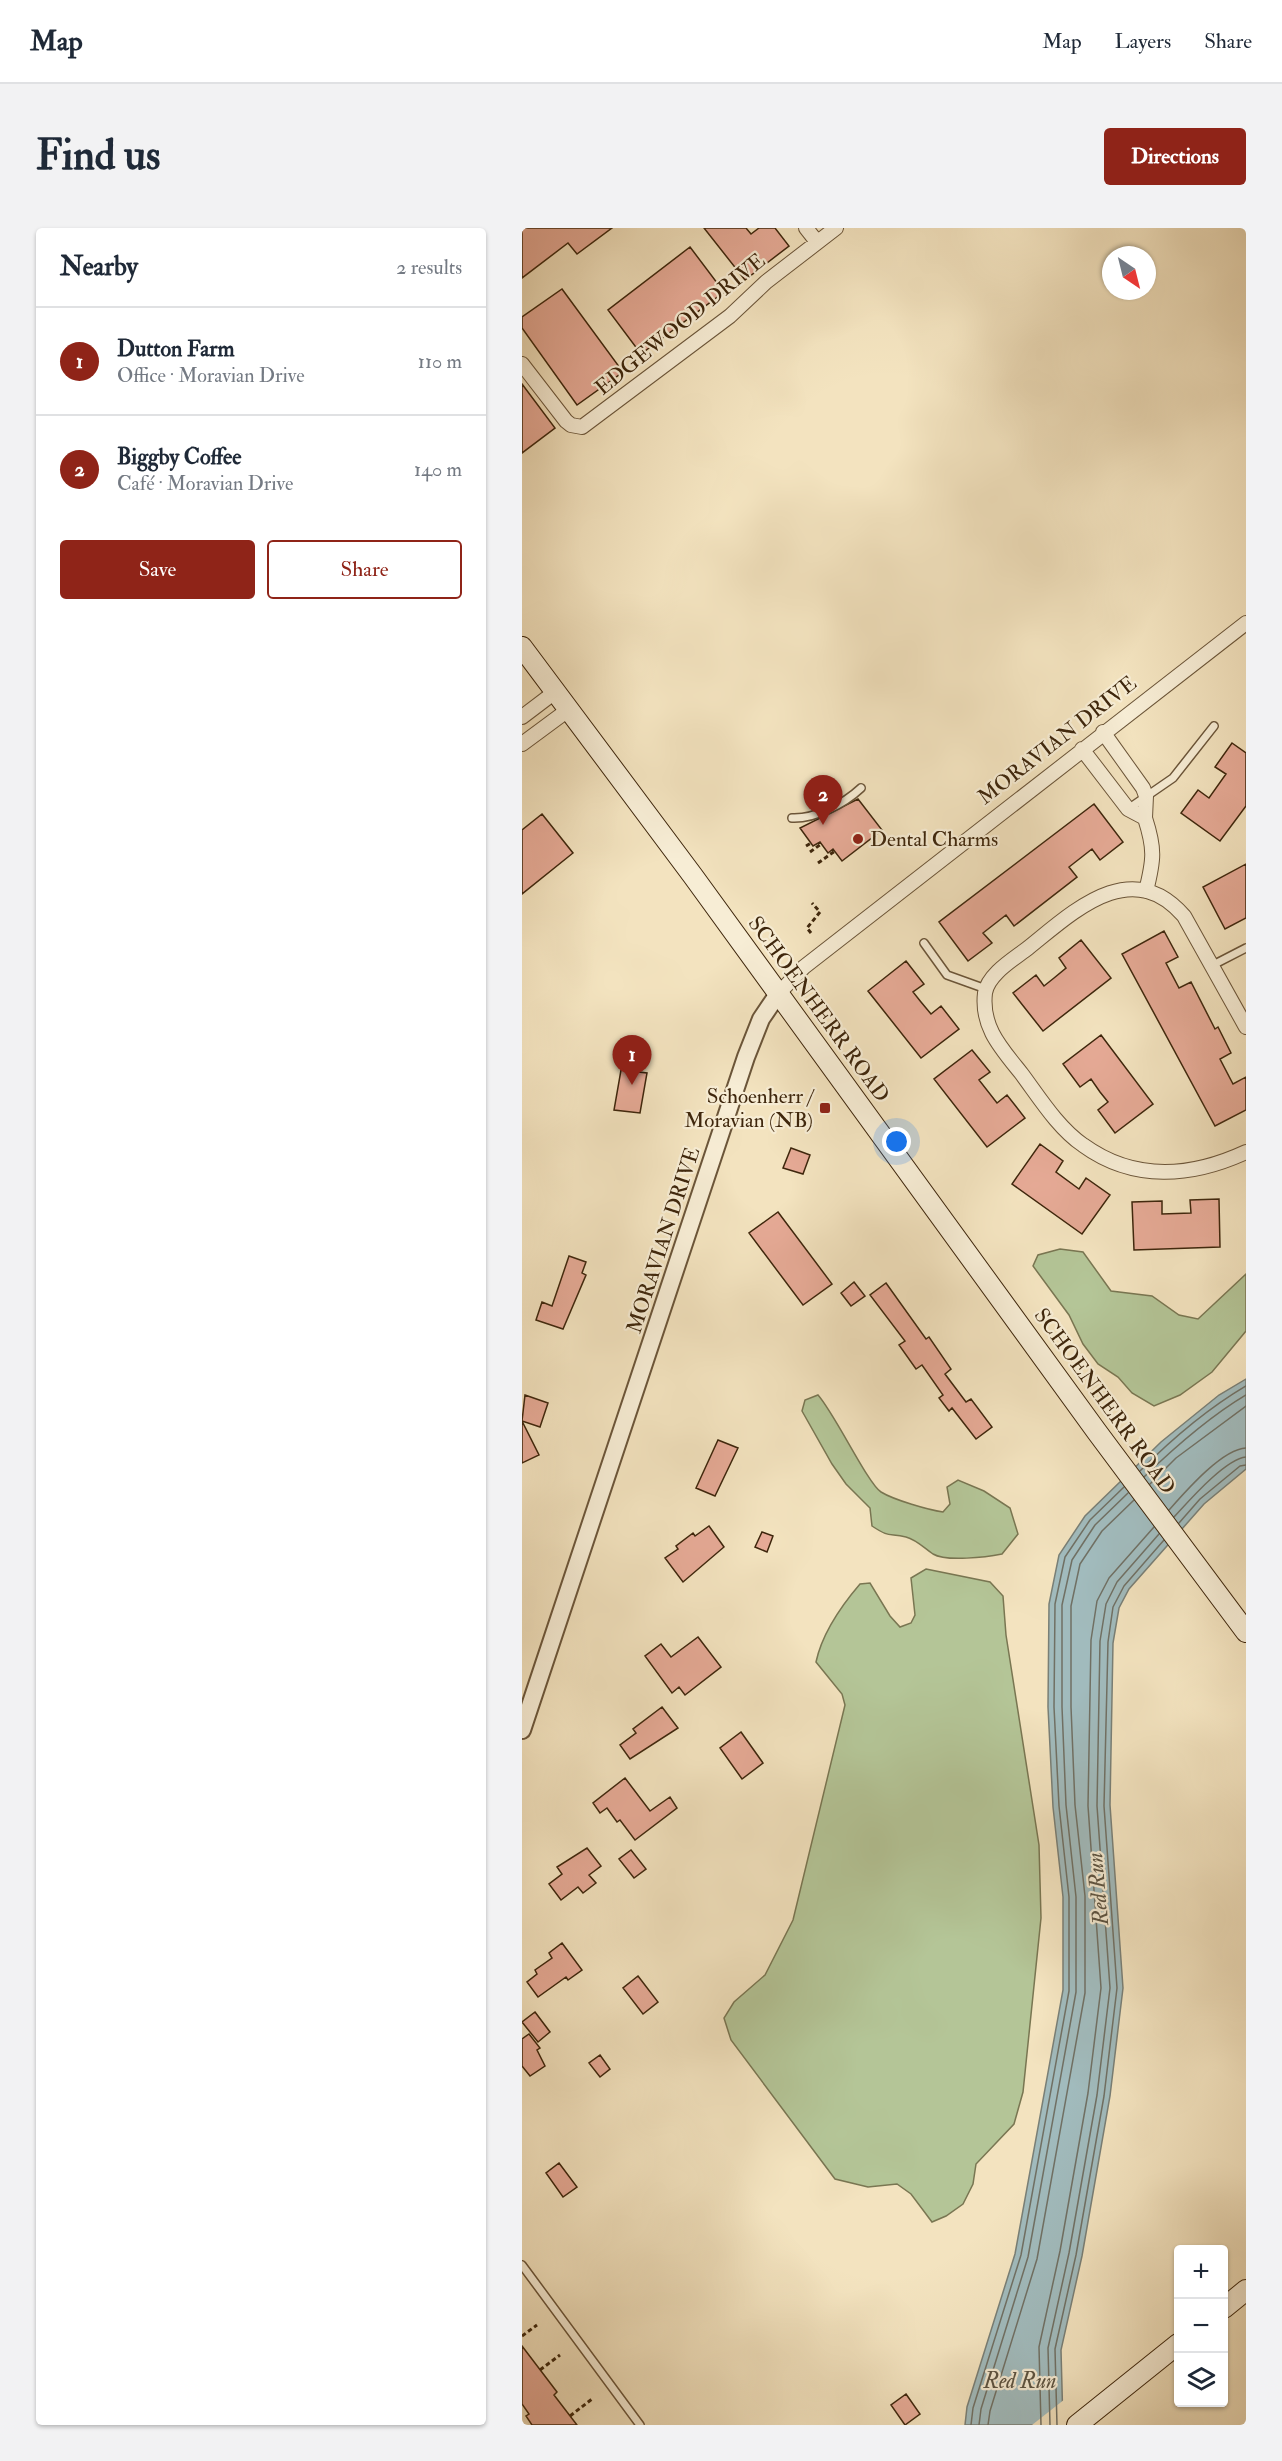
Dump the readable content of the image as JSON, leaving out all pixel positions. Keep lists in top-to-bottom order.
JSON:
{
  "streets": {
    "main road": ["SCHOENHERR ROAD"],
    "street": ["EDGEWOOD DRIVE", "MORAVIAN DRIVE"]
  },
  "crossings": [
    ["MORAVIAN DRIVE", "SCHOENHERR ROAD"]
  ],
  "water": ["Red Run"],
  "places": {
    "other": ["Dental Charms"],
    "transit": ["Schoenherr / Moravian (NB)"]
  },
  "north": "bottom right",
  "page": {
    "header": "Map",
    "nav": ["Map", "Layers", "Share"],
    "buttons": [
      "Directions",
      ["Save", "Share"]
    ],
    "title": "Find us",
    "heading": ["Nearby", "2 results"],
    "list": [
      {
        "mark": "1",
        "name": "Dutton Farm",
        "note": "Office · Moravian Drive",
        "value": "110 m"
      },
      {
        "mark": "2",
        "name": "Biggby Coffee",
        "note": "Café · Moravian Drive",
        "value": "140 m"
      }
    ],
    "pins": ["2", "1"],
    "map_buttons": ["+", "−"]
  }
}
